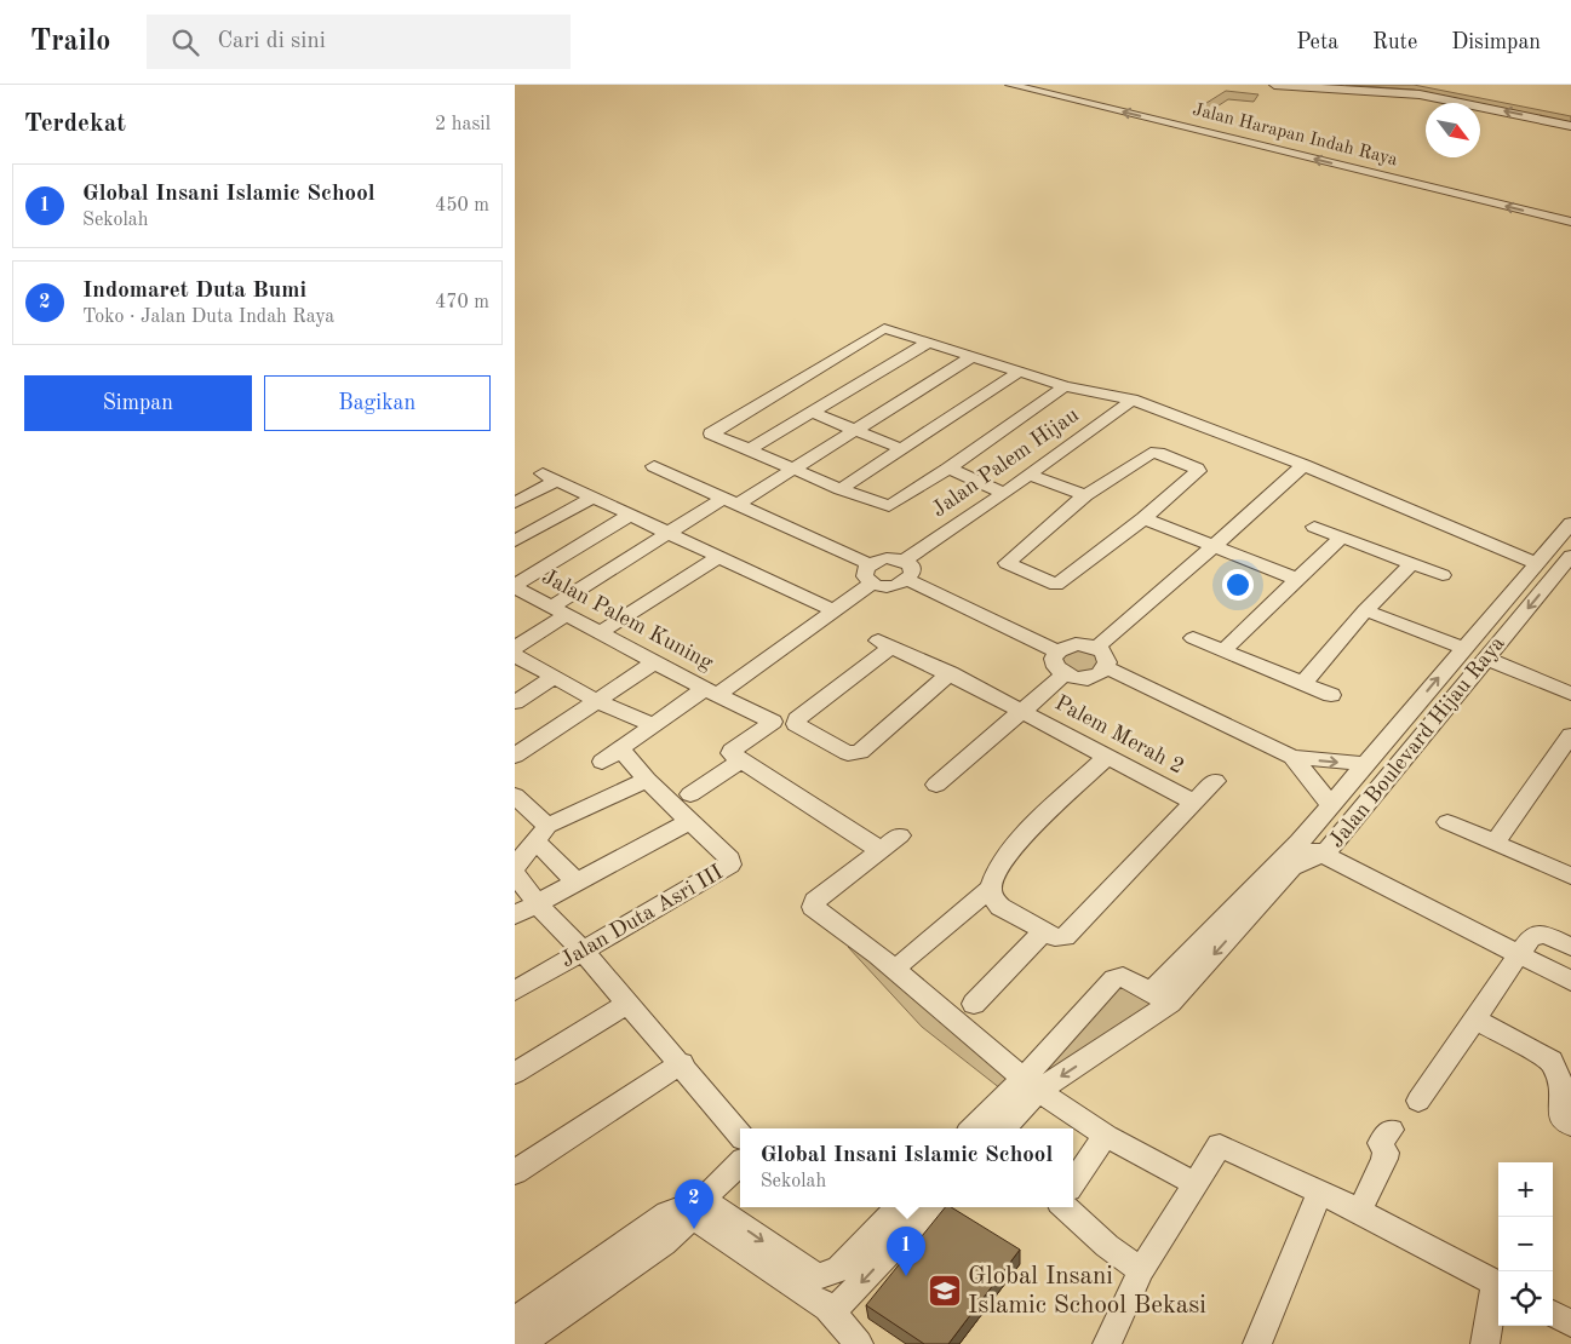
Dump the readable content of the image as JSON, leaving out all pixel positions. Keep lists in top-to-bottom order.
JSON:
{
  "streets": {
    "street": [
      "Jalan Harapan Indah Raya",
      "Jalan Palem Hijau",
      "Jalan Palem Kuning",
      "Palem Merah 2",
      "Jalan Boulevard Hijau Raya",
      "Jalan Duta Asri III"
    ]
  },
  "places": {
    "school or university": ["Global Insani Islamic School Bekasi"]
  },
  "north": "bottom right",
  "page": {
    "header": "Trailo",
    "search": "Cari di sini",
    "nav": ["Peta", "Rute", "Disimpan"],
    "heading": ["Terdekat", "2 hasil"],
    "list": [
      {
        "mark": "1",
        "name": "Global Insani Islamic School",
        "note": "Sekolah",
        "value": "450 m"
      },
      {
        "mark": "2",
        "name": "Indomaret Duta Bumi",
        "note": "Toko · Jalan Duta Indah Raya",
        "value": "470 m"
      }
    ],
    "buttons": ["Simpan", "Bagikan"],
    "popup": ["Global Insani Islamic School", "Sekolah"],
    "map_buttons": ["+", "−"],
    "pins": ["2", "1"]
  }
}
